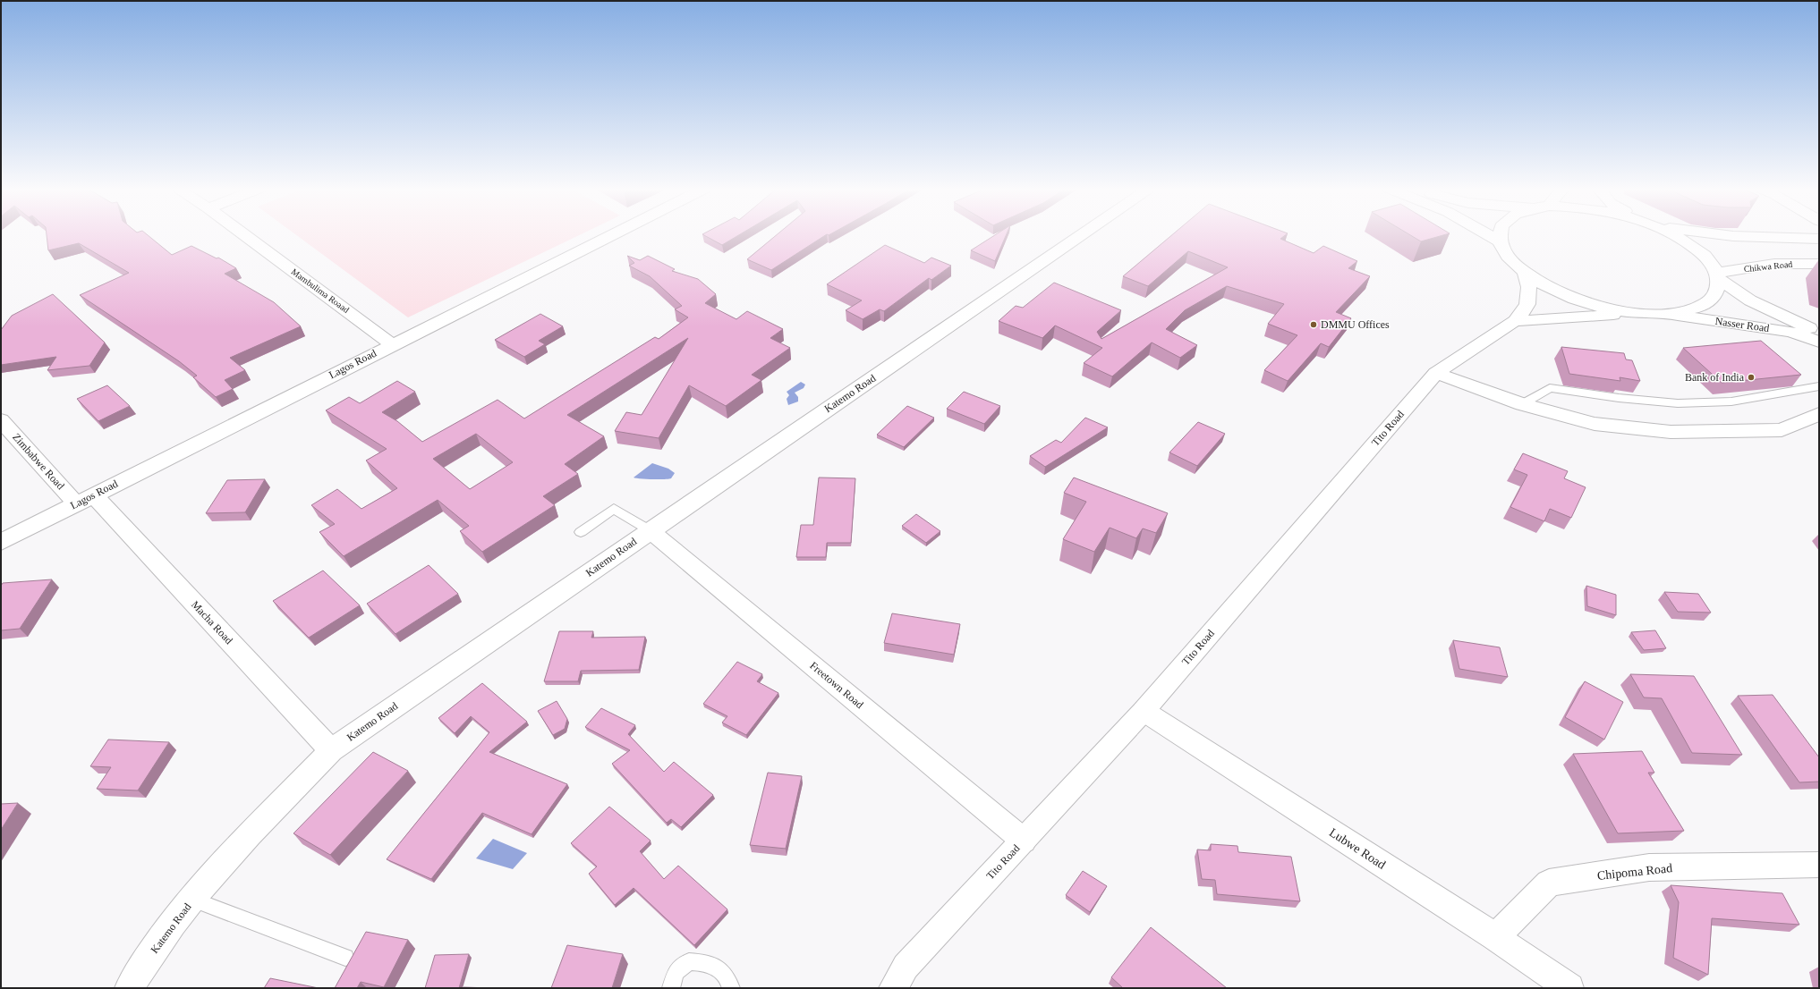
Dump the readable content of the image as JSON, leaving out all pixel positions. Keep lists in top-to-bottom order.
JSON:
{
  "streets": {
    "street": [
      "Chikwa Road",
      "Mambulima Roaad",
      "Nasser Road",
      "Lagos Road",
      "Katemo Road",
      "Tito Road",
      "Zimbabwe Road",
      "Macha Road",
      "Freetown Road",
      "Lubwe Road",
      "Chipoma Road"
    ]
  },
  "crossings": [
    ["Chikwa Road", "Nasser Road"],
    ["Mambulima Roaad", "Lagos Road"],
    ["Lagos Road", "Zimbabwe Road"],
    ["Lagos Road", "Macha Road"],
    ["Katemo Road", "Macha Road"],
    ["Katemo Road", "Freetown Road"],
    ["Tito Road", "Freetown Road"],
    ["Tito Road", "Lubwe Road"],
    ["Zimbabwe Road", "Macha Road"],
    ["Lubwe Road", "Chipoma Road"]
  ],
  "places": ["DMMU Offices", "Bank of India"]
}
